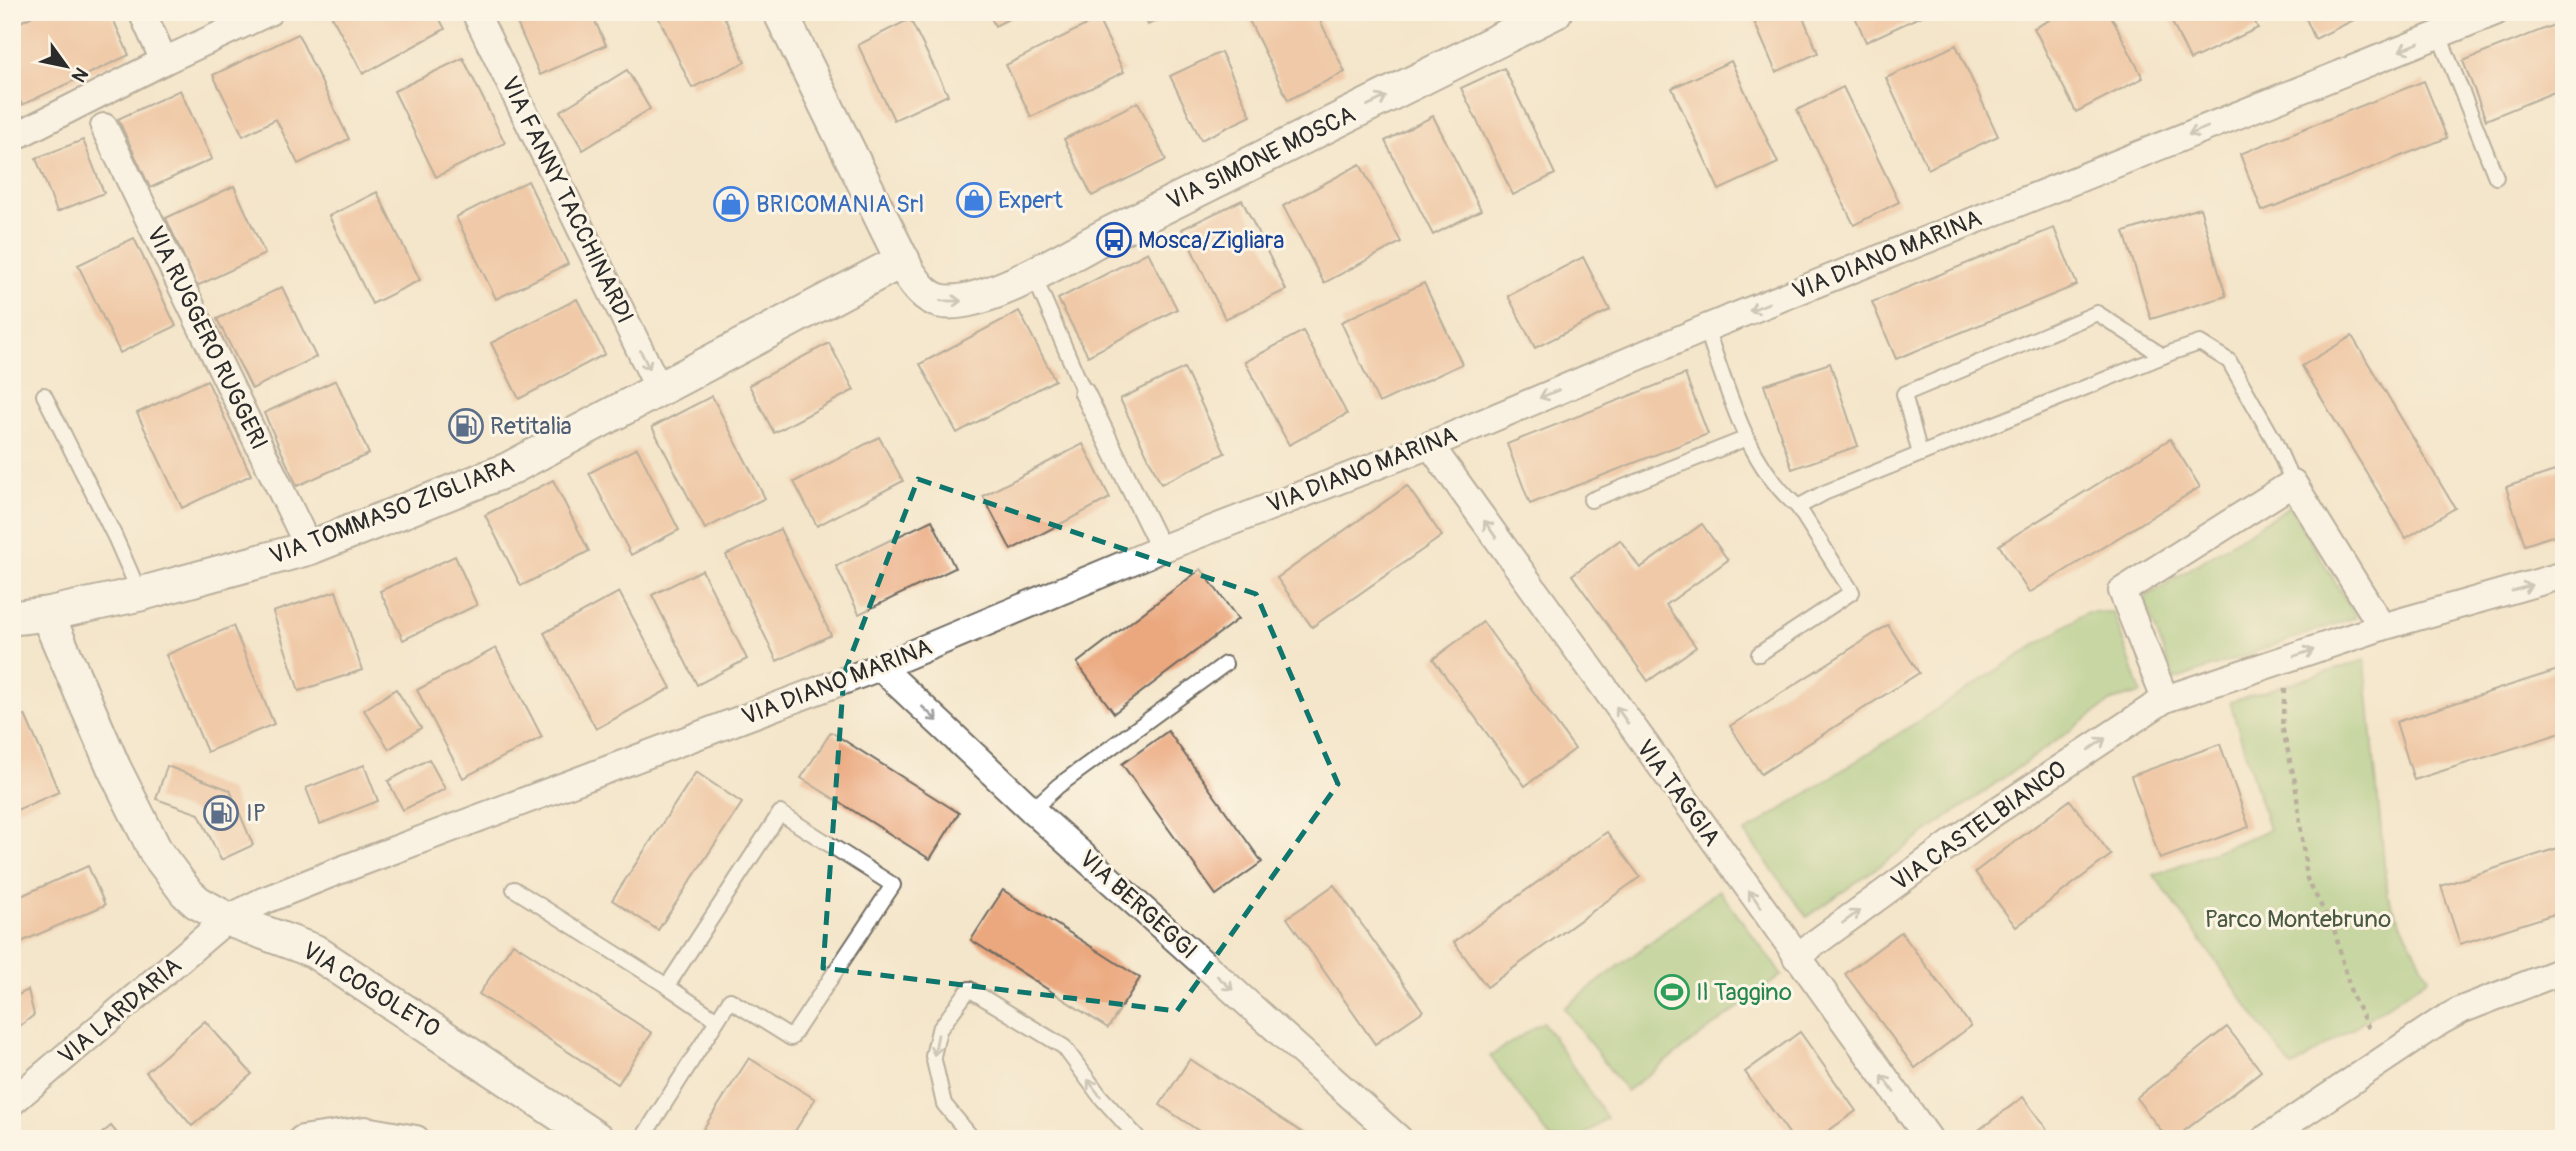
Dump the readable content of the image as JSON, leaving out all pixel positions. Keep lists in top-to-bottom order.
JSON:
{
  "streets": {
    "street": [
      "VIA SIMONE MOSCA",
      "VIA FANNY TACCHINARDI",
      "VIA DIANO MARINA",
      "VIA RUGGERO RUGGERI",
      "VIA TOMMASO ZIGLIARA",
      "VIA TAGGIA",
      "VIA CASTELBIANCO",
      "VIA BERGEGGI",
      "VIA COGOLETO",
      "VIA LARDARIA"
    ]
  },
  "crossings": [
    ["VIA SIMONE MOSCA", "VIA TOMMASO ZIGLIARA"],
    ["VIA FANNY TACCHINARDI", "VIA TOMMASO ZIGLIARA"],
    ["VIA DIANO MARINA", "VIA TAGGIA"],
    ["VIA DIANO MARINA", "VIA BERGEGGI"],
    ["VIA DIANO MARINA", "VIA COGOLETO"],
    ["VIA DIANO MARINA", "VIA LARDARIA"],
    ["VIA RUGGERO RUGGERI", "VIA TOMMASO ZIGLIARA"],
    ["VIA TOMMASO ZIGLIARA", "VIA COGOLETO"],
    ["VIA TAGGIA", "VIA CASTELBIANCO"],
    ["VIA COGOLETO", "VIA LARDARIA"]
  ],
  "one_way": [
    "VIA SIMONE MOSCA",
    "VIA FANNY TACCHINARDI",
    "VIA DIANO MARINA",
    "VIA TAGGIA",
    "VIA CASTELBIANCO",
    "VIA BERGEGGI"
  ],
  "parks": ["Parco Montebruno"],
  "places": {
    "shop": ["Expert", "BRICOMANIA Srl"],
    "bus stop": ["Mosca/Zigliara"],
    "fuel station": ["Retitalia", "IP"],
    "sports": ["Il Taggino"]
  },
  "north": "bottom right"
}
